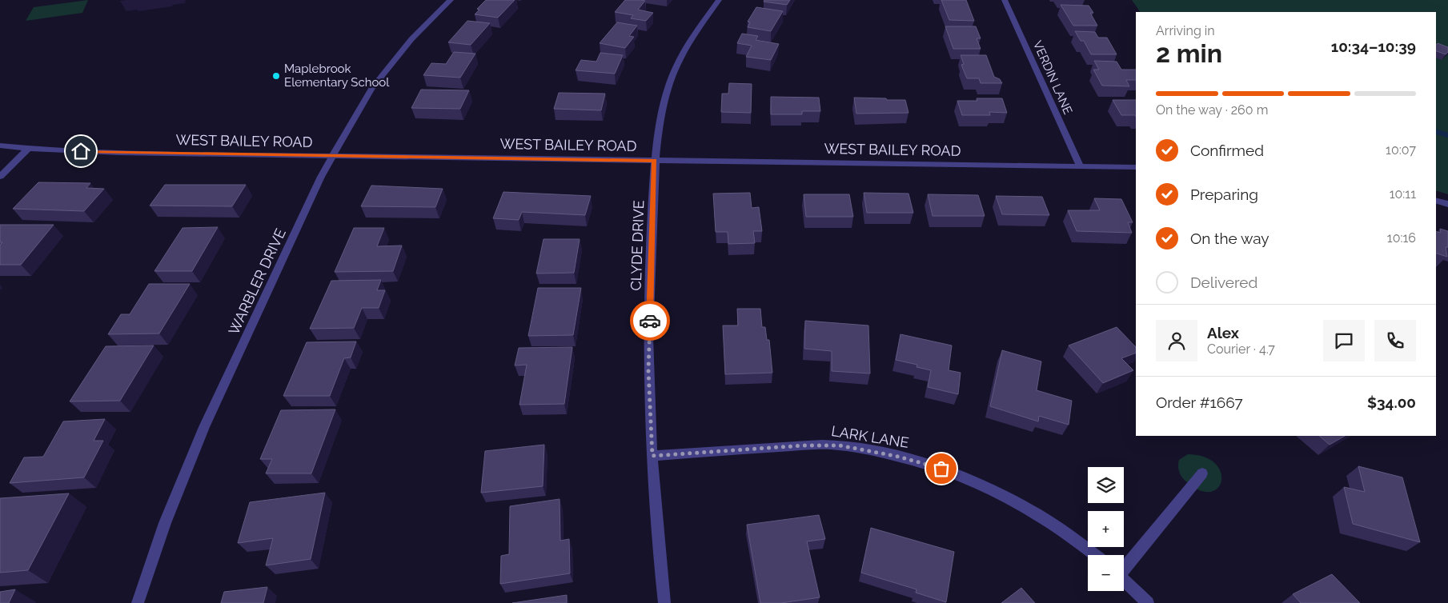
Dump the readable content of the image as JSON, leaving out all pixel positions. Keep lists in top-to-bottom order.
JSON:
{
  "streets": {
    "street": [
      "VERDIN LANE",
      "WEST BAILEY ROAD",
      "CLYDE DRIVE",
      "WARBLER DRIVE",
      "LARK LANE"
    ]
  },
  "crossings": [
    ["VERDIN LANE", "WEST BAILEY ROAD"],
    ["WEST BAILEY ROAD", "CLYDE DRIVE"],
    ["WEST BAILEY ROAD", "WARBLER DRIVE"],
    ["CLYDE DRIVE", "LARK LANE"]
  ],
  "places": ["Maplebrook Elementary School"],
  "page": {
    "heading": ["2 min", "Arriving in", "10:34–10:39"],
    "panel": [
      "Alex",
      "Courier · 4.7",
      "Order #1667",
      "$34.00"
    ],
    "bar": "On the way · 260 m",
    "list": [
      ["Confirmed", "10:07"],
      ["Preparing", "10:11"],
      ["On the way", "10:16"],
      "Delivered"
    ],
    "map_buttons": ["+", "−"]
  }
}
